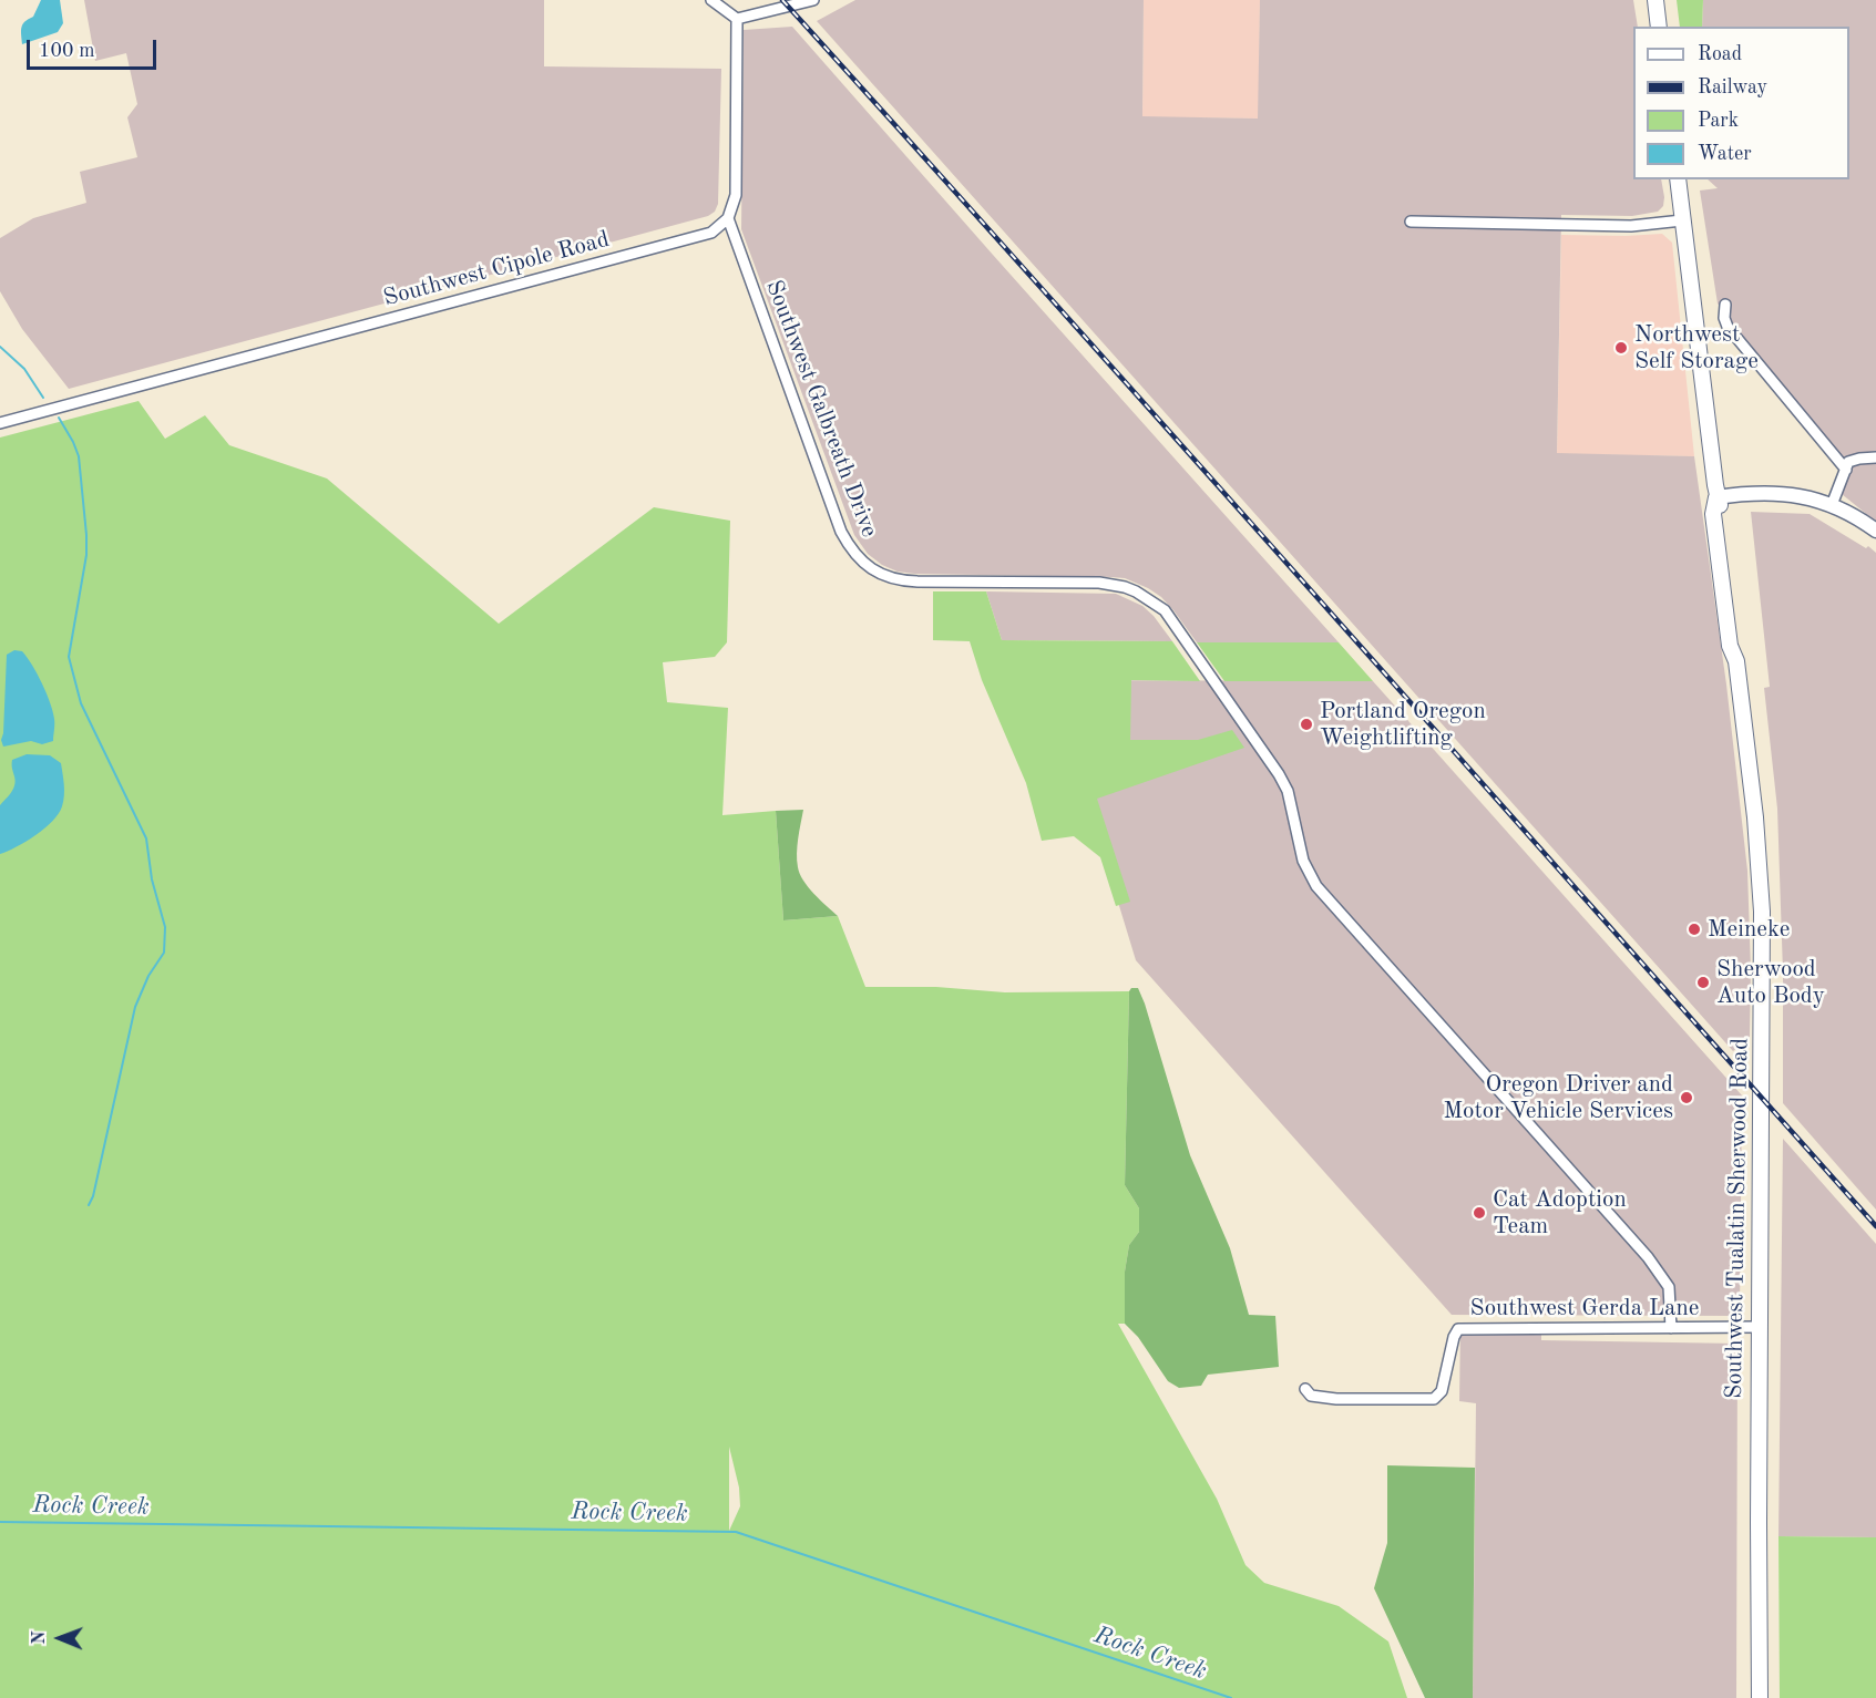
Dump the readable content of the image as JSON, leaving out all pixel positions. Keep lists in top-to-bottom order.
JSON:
{
  "streets": {
    "highway": ["Southwest Tualatin Sherwood Road"],
    "street": ["Southwest Cipole Road", "Southwest Galbreath Drive", "Southwest Gerda Lane"]
  },
  "crossings": [
    ["Southwest Cipole Road", "Southwest Galbreath Drive"],
    ["Southwest Galbreath Drive", "Southwest Gerda Lane"],
    ["Southwest Tualatin Sherwood Road", "Southwest Gerda Lane"]
  ],
  "water": ["Rock Creek"],
  "places": [
    "Northwest Self Storage",
    "Portland Oregon Weightlifting",
    "Meineke",
    "Sherwood Auto Body",
    "Oregon Driver and Motor Vehicle Services",
    "Cat Adoption Team"
  ],
  "legend": [
    "Road",
    "Railway",
    "Park",
    "Water"
  ],
  "scale_bar": "100 m",
  "north": "left"
}
